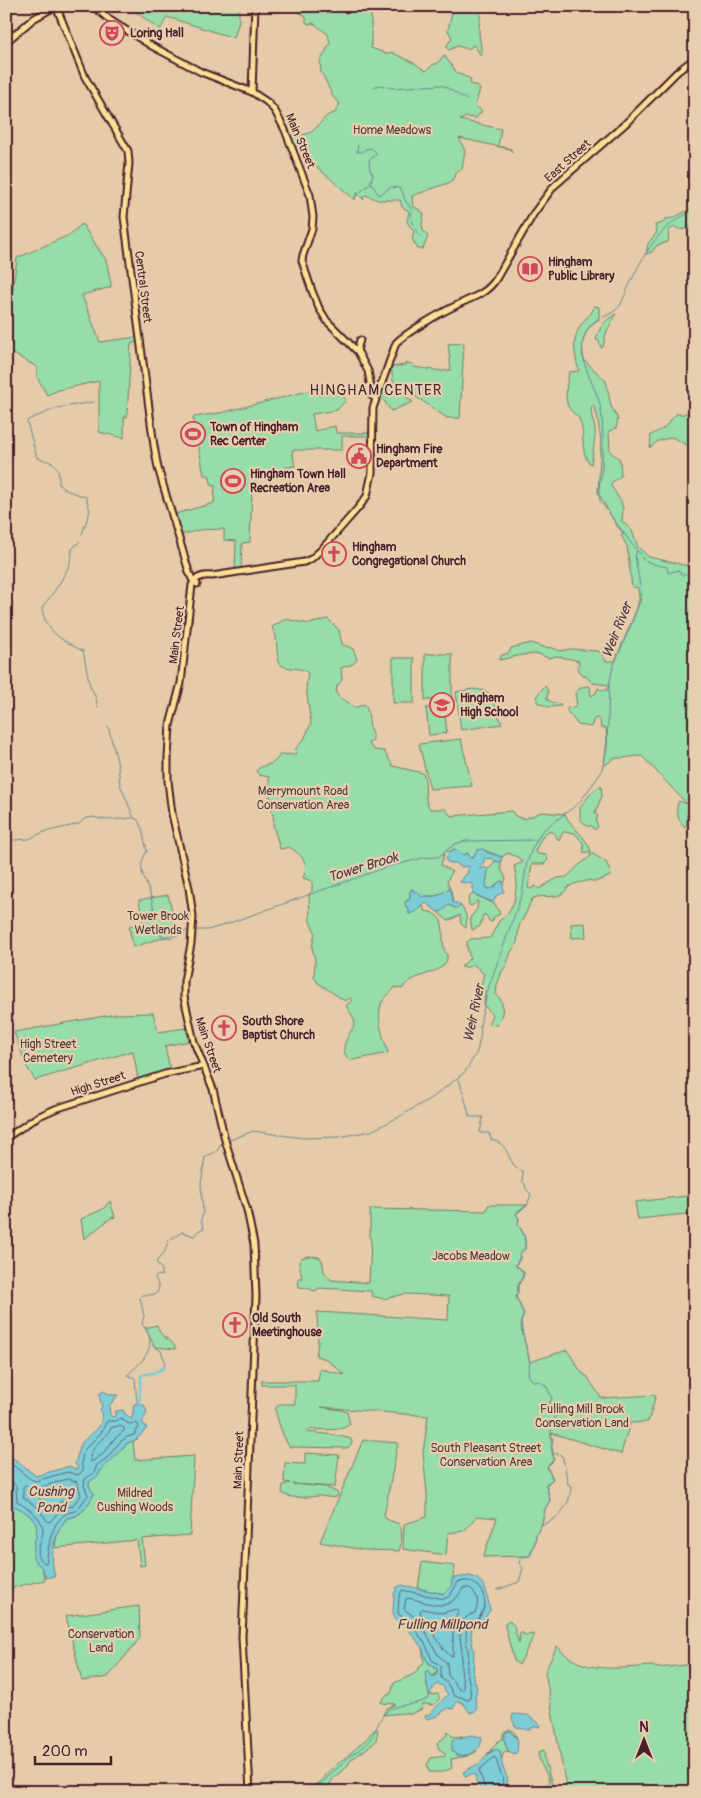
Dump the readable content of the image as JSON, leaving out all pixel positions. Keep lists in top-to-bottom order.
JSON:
{
  "streets": {
    "main road": [
      "Main Street",
      "East Street",
      "Central Street",
      "High Street"
    ]
  },
  "crossings": [
    ["Main Street", "East Street"],
    ["Main Street", "Central Street"],
    ["Main Street", "High Street"]
  ],
  "districts": ["HINGHAM CENTER"],
  "water": [
    "Weir River",
    "Tower Brook",
    "Cushing Pond",
    "Fulling Millpond"
  ],
  "parks": [
    "Home Meadows",
    "Merrymount Road Conservation Area",
    "Tower Brook Wetlands",
    "High Street Cemetery",
    "Jacobs Meadow",
    "Fulling Mill Brook Conservation Land",
    "South Pleasant Street Conservation Area",
    "Mildred Cushing Woods",
    "Conservation Land"
  ],
  "places": {
    "theatre": ["Loring Hall"],
    "library": ["Hingham Public Library"],
    "sports": ["Town of Hingham Rec Center", "Hingham Town Hall Recreation Area"],
    "public building": ["Hingham Fire Department"],
    "church": ["Hingham Congregational Church", "South Shore Baptist Church", "Old South Meetinghouse"],
    "school or university": ["Hingham High School"]
  },
  "scale_bar": "200 m",
  "north": "top"
}
